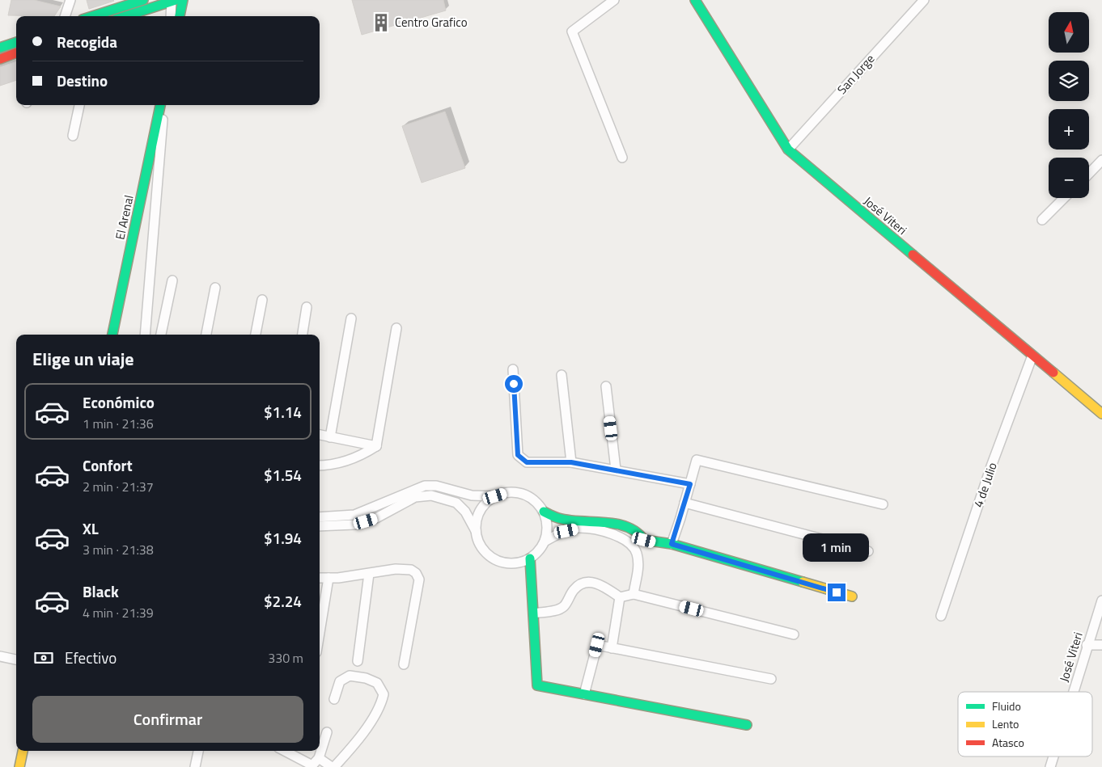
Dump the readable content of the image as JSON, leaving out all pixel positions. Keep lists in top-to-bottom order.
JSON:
{
  "streets": {
    "street": [
      "San Jorge",
      "José Viteri",
      "El Arenal",
      "4 de Julio"
    ]
  },
  "crossings": [
    ["San Jorge", "José Viteri"],
    ["José Viteri", "4 de Julio"]
  ],
  "places": {
    "building": ["Centro Grafico"]
  },
  "legend": ["Fluido", "Lento", "Atasco"],
  "north": "top",
  "page": {
    "map_buttons": ["+", "−"],
    "banner": ["Recogida", "Destino"],
    "heading": "Elige un viaje",
    "list": [
      {
        "name": "Económico",
        "note": "1 min · 21:36",
        "value": "$1.14"
      },
      {
        "name": "Confort",
        "note": "2 min · 21:37",
        "value": "$1.54"
      },
      {
        "name": "XL",
        "note": "3 min · 21:38",
        "value": "$1.94"
      },
      {
        "name": "Black",
        "note": "4 min · 21:39",
        "value": "$2.24"
      }
    ],
    "bubble": "1 min",
    "pay": ["Efectivo", "330 m"],
    "buttons": "Confirmar"
  }
}
